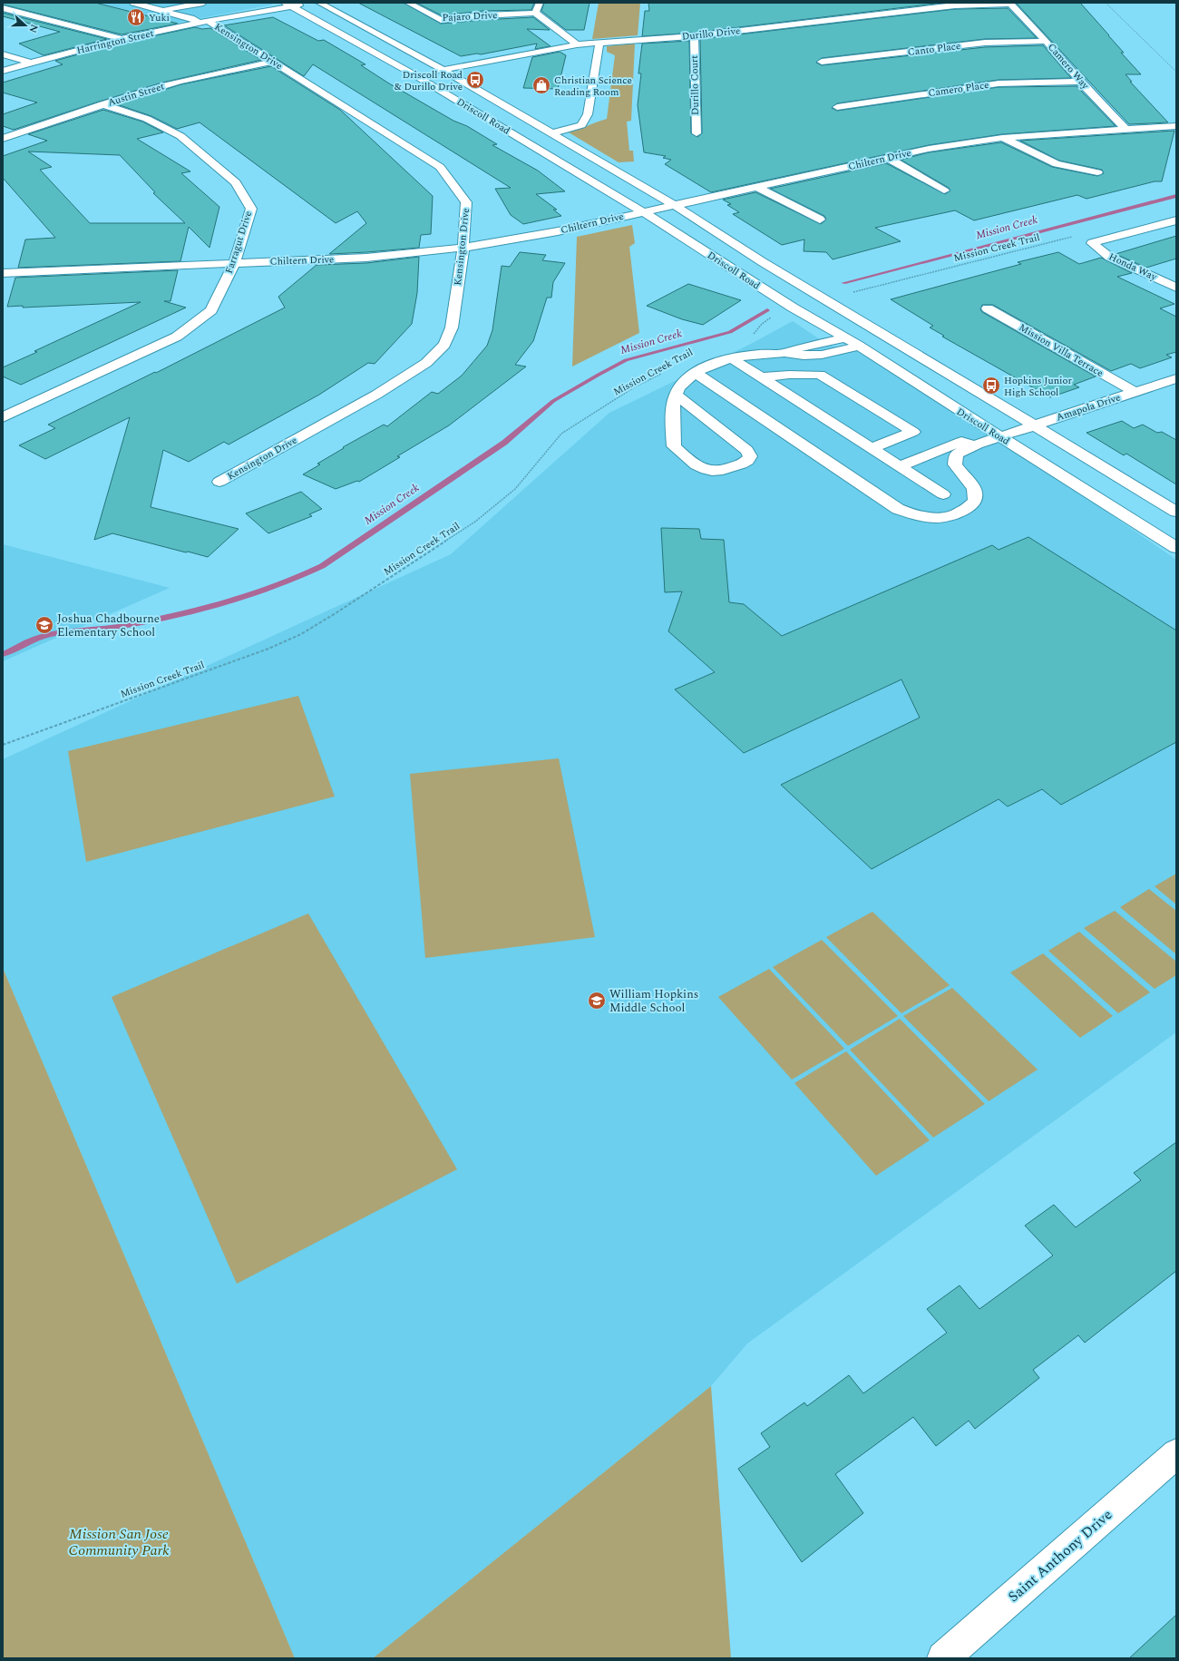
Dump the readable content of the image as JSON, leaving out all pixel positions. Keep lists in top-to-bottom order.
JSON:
{
  "streets": {
    "street": [
      "Pajaro Drive",
      "Durillo Drive",
      "Harrington Street",
      "Kensington Drive",
      "Canto Place",
      "Camero Way",
      "Durillo Court",
      "Camero Place",
      "Austin Street",
      "Driscoll Road",
      "Chiltern Drive",
      "Farragut Drive",
      "Honda Way",
      "Mission Villa Terrace",
      "Amapola Drive",
      "Saint Anthony Drive"
    ],
    "path": ["Mission Creek Trail"]
  },
  "crossings": [
    ["Durillo Drive", "Camero Way"],
    ["Durillo Drive", "Durillo Court"],
    ["Durillo Drive", "Driscoll Road"],
    ["Harrington Street", "Kensington Drive"],
    ["Harrington Street", "Driscoll Road"],
    ["Kensington Drive", "Austin Street"],
    ["Kensington Drive", "Chiltern Drive"],
    ["Canto Place", "Camero Way"],
    ["Camero Way", "Camero Place"],
    ["Camero Way", "Chiltern Drive"],
    ["Austin Street", "Farragut Drive"],
    ["Driscoll Road", "Chiltern Drive"],
    ["Driscoll Road", "Amapola Drive"],
    ["Chiltern Drive", "Farragut Drive"],
    ["Mission Villa Terrace", "Amapola Drive"]
  ],
  "water": ["Mission Creek"],
  "parks": ["Mission San Jose Community Park"],
  "places": {
    "restaurant": ["Yuki"],
    "bus stop": ["Driscoll Road & Durillo Drive", "Hopkins Junior High School"],
    "shop": ["Christian Science Reading Room"],
    "school or university": ["Joshua Chadbourne Elementary School", "William Hopkins Middle School"]
  },
  "north": "right"
}
